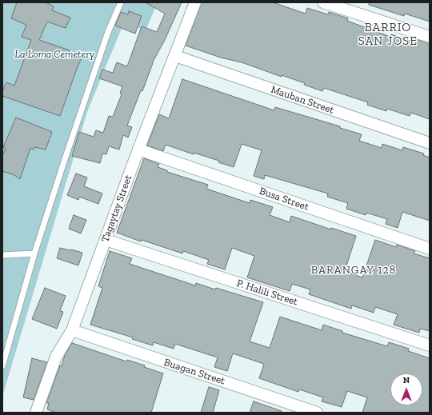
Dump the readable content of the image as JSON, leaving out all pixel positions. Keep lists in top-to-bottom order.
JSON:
{
  "streets": {
    "street": [
      "Mauban Street",
      "Busa Street",
      "Tagaytay Street",
      "P. Halili Street",
      "Buagan Street"
    ]
  },
  "crossings": [
    ["Mauban Street", "Tagaytay Street"],
    ["Busa Street", "Tagaytay Street"],
    ["Tagaytay Street", "P. Halili Street"],
    ["Tagaytay Street", "Buagan Street"]
  ],
  "districts": ["BARRIO SAN JOSE", "BARANGAY 128"],
  "parks": ["La Loma Cemetery"],
  "north": "top"
}
